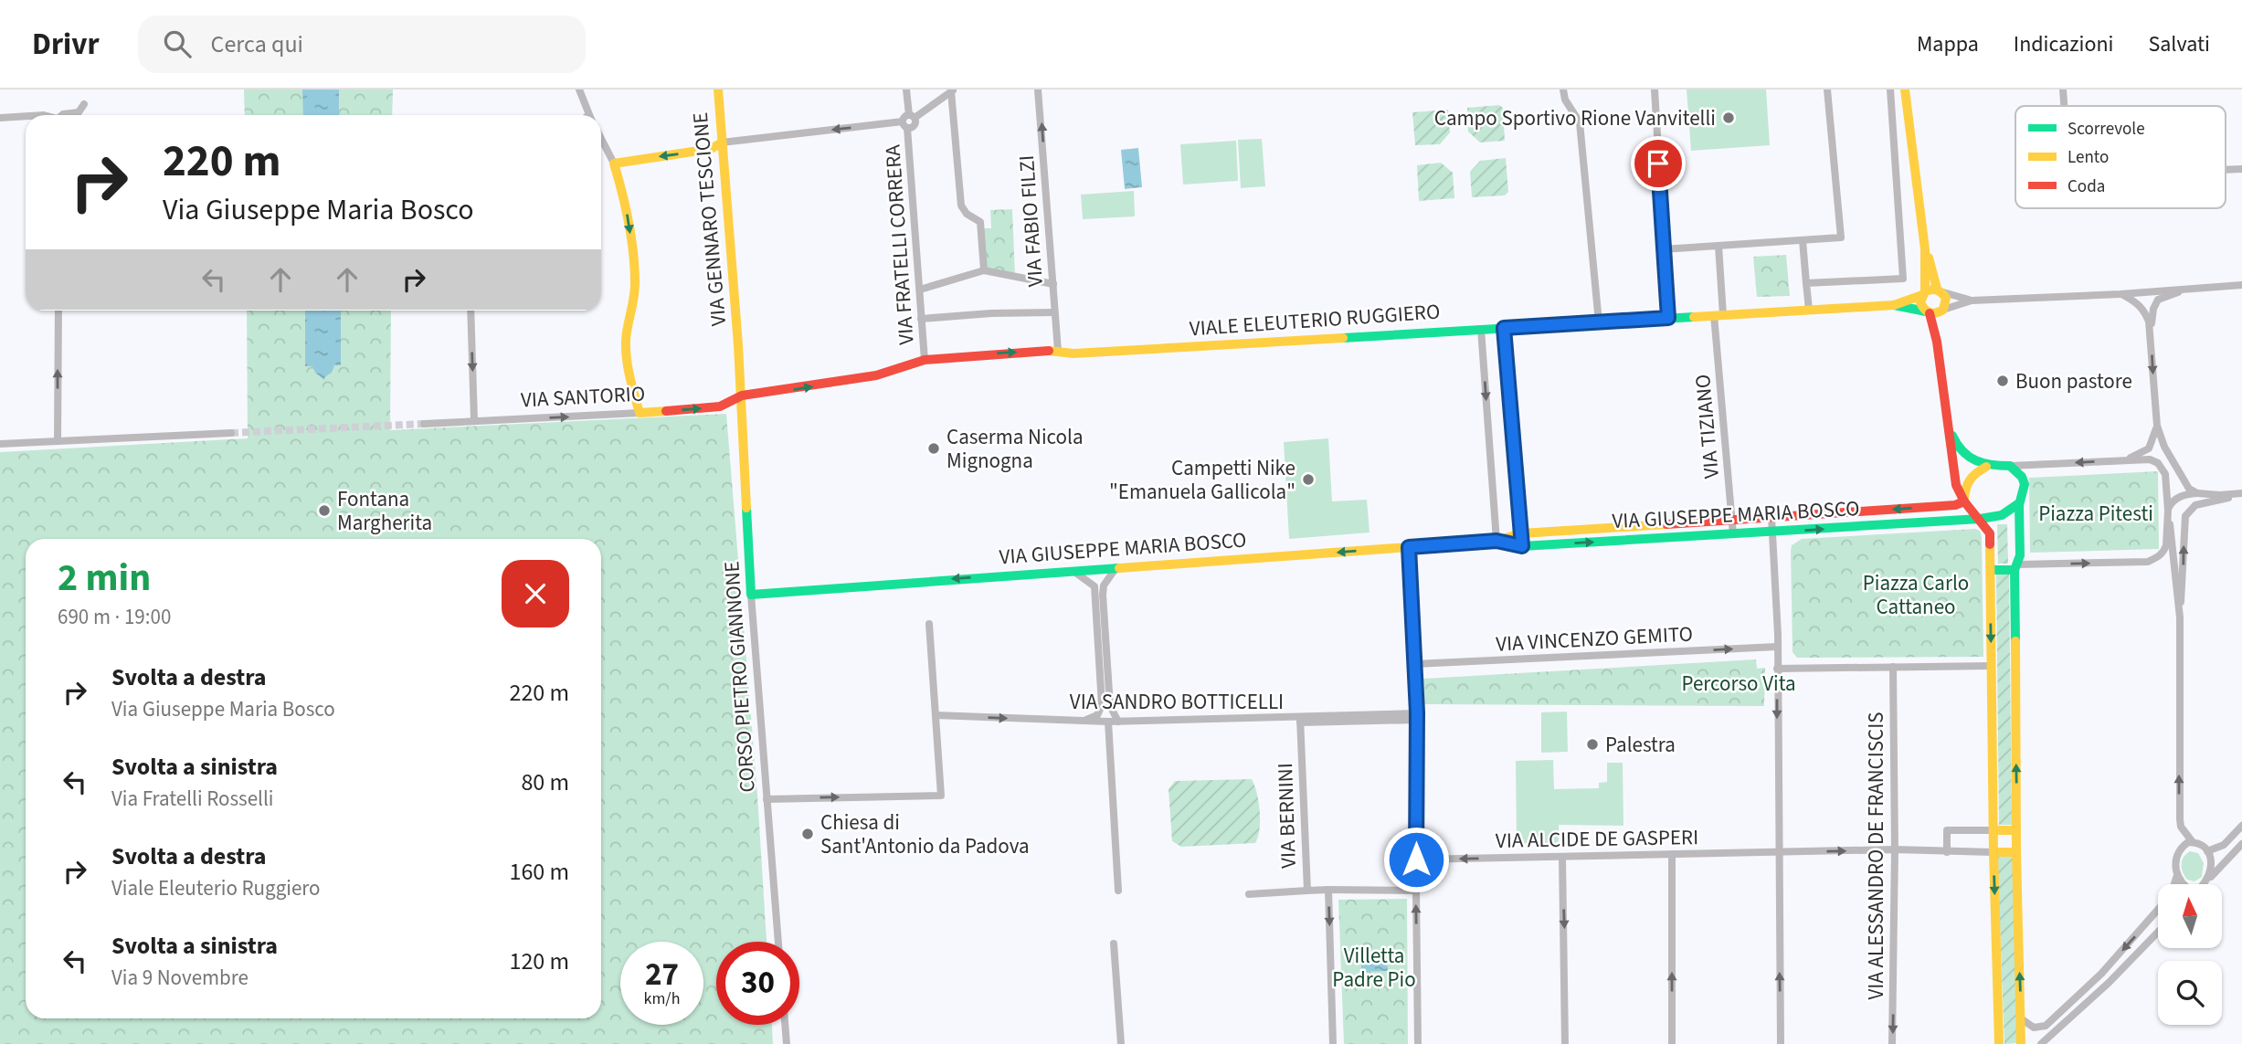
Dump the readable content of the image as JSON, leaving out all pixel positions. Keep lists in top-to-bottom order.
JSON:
{
  "streets": {
    "street": [
      "VIA GENNARO TESCIONE",
      "VIA FABIO FILZI",
      "VIA FRATELLI CORRERA",
      "VIALE ELEUTERIO RUGGIERO",
      "VIA SANTORIO",
      "VIA TIZIANO",
      "VIA GIUSEPPE MARIA BOSCO",
      "VIA VINCENZO GEMITO",
      "CORSO PIETRO GIANNONE",
      "VIA SANDRO BOTTICELLI",
      "VIA BERNINI",
      "VIA ALCIDE DE GASPERI",
      "VIA ALESSANDRO DE FRANCISCIS"
    ]
  },
  "crossings": [
    ["VIA GENNARO TESCIONE", "VIALE ELEUTERIO RUGGIERO"],
    ["VIA GENNARO TESCIONE", "VIA SANTORIO"],
    ["VIA GENNARO TESCIONE", "CORSO PIETRO GIANNONE"],
    ["VIA FABIO FILZI", "VIALE ELEUTERIO RUGGIERO"],
    ["VIA FRATELLI CORRERA", "VIALE ELEUTERIO RUGGIERO"],
    ["VIALE ELEUTERIO RUGGIERO", "VIA SANTORIO"],
    ["VIALE ELEUTERIO RUGGIERO", "VIA TIZIANO"],
    ["VIALE ELEUTERIO RUGGIERO", "CORSO PIETRO GIANNONE"],
    ["VIA SANTORIO", "CORSO PIETRO GIANNONE"],
    ["VIA TIZIANO", "VIA GIUSEPPE MARIA BOSCO"],
    ["VIA GIUSEPPE MARIA BOSCO", "CORSO PIETRO GIANNONE"],
    ["VIA SANDRO BOTTICELLI", "VIA BERNINI"],
    ["VIA ALCIDE DE GASPERI", "VIA ALESSANDRO DE FRANCISCIS"]
  ],
  "one_way": [
    "VIA FABIO FILZI",
    "VIA SANTORIO",
    "VIA VINCENZO GEMITO",
    "VIA ALESSANDRO DE FRANCISCIS"
  ],
  "parks": [
    "Piazza Pitesti",
    "Piazza Carlo Cattaneo",
    "Percorso Vita",
    "Villetta Padre Pio"
  ],
  "places": [
    "Campo Sportivo Rione Vanvitelli",
    "Buon pastore",
    "Caserma Nicola Mignogna",
    "Campetti Nike \"Emanuela Gallicola\"",
    "Fontana Margherita",
    "Palestra",
    "Chiesa di Sant'Antonio da Padova"
  ],
  "legend": ["Scorrevole", "Lento", "Coda"],
  "north": "top",
  "page": {
    "header": "Drivr",
    "search": "Cerca qui",
    "nav": ["Mappa", "Indicazioni", "Salvati"],
    "turn": ["220 m", "Via Giuseppe Maria Bosco"],
    "heading": ["2 min", "690 m · 19:00"],
    "list": [
      {
        "name": "Svolta a destra",
        "note": "Via Giuseppe Maria Bosco",
        "value": "220 m"
      },
      {
        "name": "Svolta a sinistra",
        "note": "Via Fratelli Rosselli",
        "value": "80 m"
      },
      {
        "name": "Svolta a destra",
        "note": "Viale Eleuterio Ruggiero",
        "value": "160 m"
      },
      {
        "name": "Svolta a sinistra",
        "note": "Via 9 Novembre",
        "value": "120 m"
      }
    ],
    "speed": "27 km/h",
    "limit": "30"
  }
}
